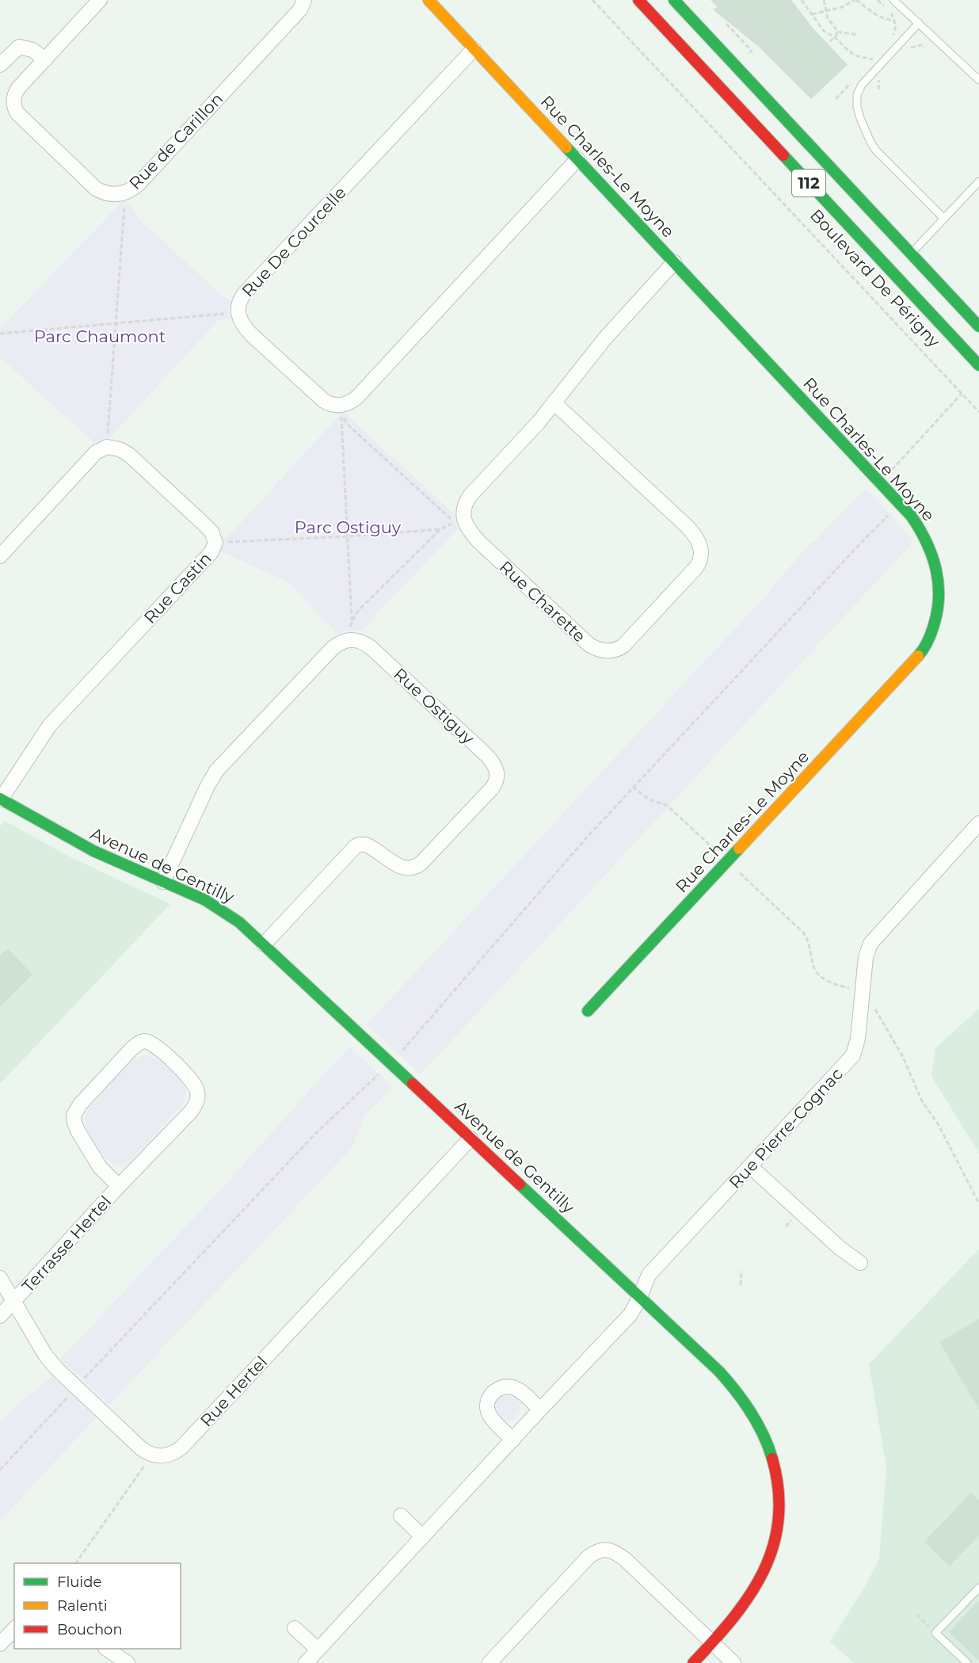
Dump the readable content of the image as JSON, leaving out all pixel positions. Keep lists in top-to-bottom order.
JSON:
{
  "streets": {
    "street": [
      "Rue de Carillon",
      "Rue Charles-Le Moyne",
      "112",
      "Rue De Courcelle",
      "Boulevard De Périgny",
      "Rue Castin",
      "Rue Charette",
      "Rue Ostiguy",
      "Avenue de Gentilly",
      "Rue Pierre-Cognac",
      "Terrasse Hertel",
      "Rue Hertel"
    ]
  },
  "crossings": [
    ["Rue Charles-Le Moyne", "Rue De Courcelle"],
    ["Rue Charles-Le Moyne", "Rue Charette"],
    ["Rue Castin", "Avenue de Gentilly"],
    ["Rue Ostiguy", "Avenue de Gentilly"],
    ["Avenue de Gentilly", "Rue Pierre-Cognac"],
    ["Avenue de Gentilly", "Rue Hertel"],
    ["Terrasse Hertel", "Rue Hertel"]
  ],
  "parks": ["Parc Chaumont", "Parc Ostiguy"],
  "legend": ["Fluide", "Ralenti", "Bouchon"]
}
